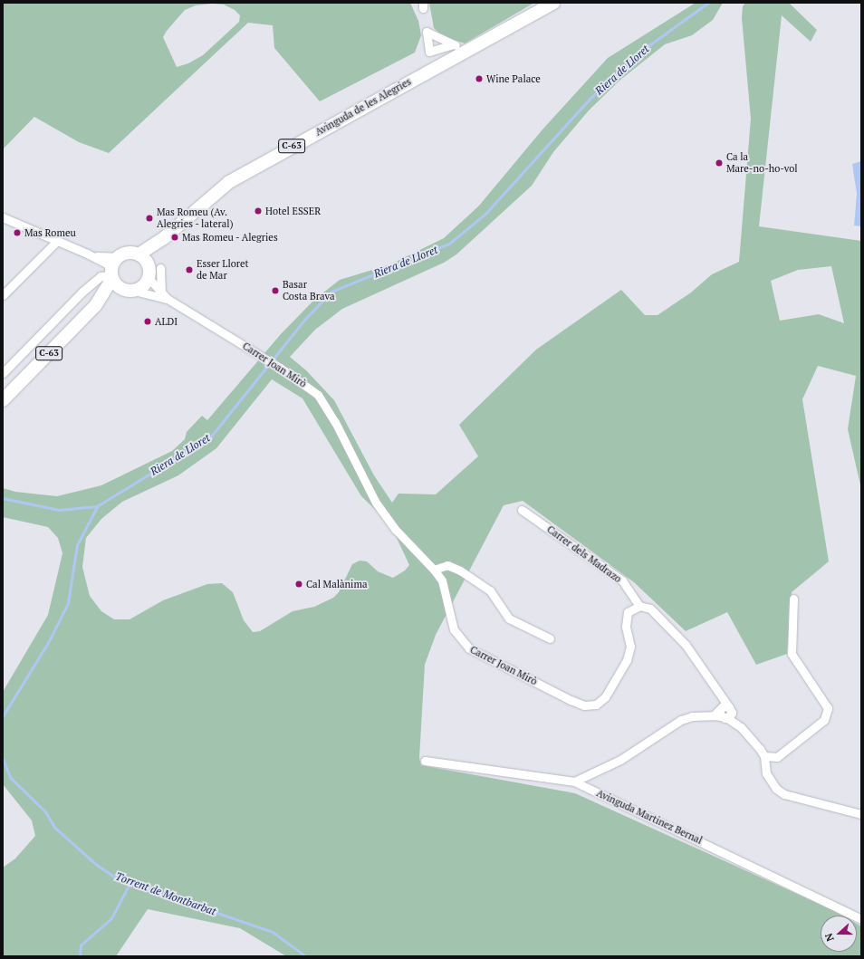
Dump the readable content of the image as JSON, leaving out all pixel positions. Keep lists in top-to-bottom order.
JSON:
{
  "streets": {
    "main road": ["Avinguda de les Alegries", "C-63"],
    "street": ["Carrer Joan Mirò", "Carrer dels Madrazo", "Avinguda Martinez Bernal"]
  },
  "crossings": [
    ["Avinguda de les Alegries", "C-63"],
    ["Avinguda de les Alegries", "Carrer Joan Mirò"],
    ["C-63", "Carrer Joan Mirò"],
    ["Carrer Joan Mirò", "Carrer dels Madrazo"]
  ],
  "water": ["Riera de Lloret", "Torrent de Montbarbat"],
  "places": [
    "Wine Palace",
    "Ca la Mare-no-ho-vol",
    "Hotel ESSER",
    "Mas Romeu (Av. Alegries - lateral)",
    "Mas Romeu",
    "Mas Romeu - Alegries",
    "Esser Lloret de Mar",
    "Basar Costa Brava",
    "ALDI",
    "Cal Malànima"
  ],
  "north": "left"
}
